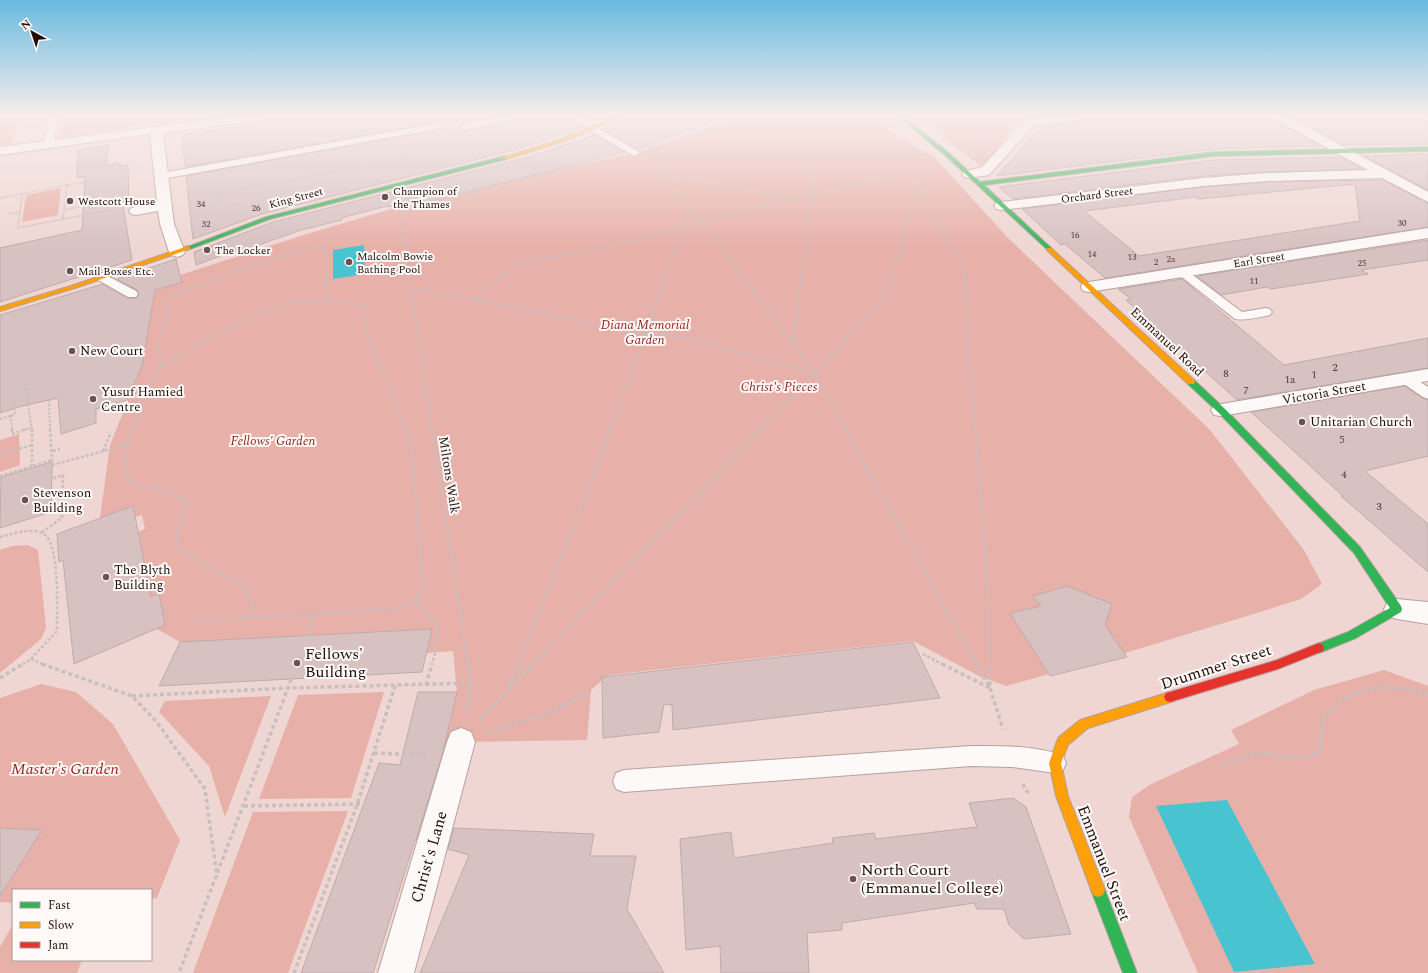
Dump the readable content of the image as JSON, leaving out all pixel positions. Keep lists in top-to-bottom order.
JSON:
{
  "streets": {
    "street": [
      "Orchard Street",
      "King Street",
      "Earl Street",
      "Emmanuel Road",
      "Victoria Street",
      "Drummer Street",
      "Christ's Lane",
      "Emmanuel Street"
    ],
    "path": ["Miltons Walk"]
  },
  "crossings": [
    ["Orchard Street", "Emmanuel Road"],
    ["Earl Street", "Emmanuel Road"],
    ["Emmanuel Road", "Victoria Street"],
    ["Emmanuel Road", "Drummer Street"],
    ["Miltons Walk", "Christ's Lane"],
    ["Drummer Street", "Emmanuel Street"]
  ],
  "parks": [
    "Diana Memorial Garden",
    "Christ's Pieces",
    "Fellows' Garden",
    "Master's Garden"
  ],
  "places": [
    "Champion of the Thames",
    "Westcott House",
    "The Locker",
    "Malcolm Bowie Bathing Pool",
    "Mail Boxes Etc.",
    "New Court",
    "Yusuf Hamied Centre",
    "Unitarian Church",
    "Stevenson Building",
    "The Blyth Building",
    "Fellows' Building",
    "North Court (Emmanuel College)"
  ],
  "house_numbers": [
    "34",
    "26",
    "30",
    "32",
    "16",
    "14",
    "13",
    "2a",
    "2",
    "25",
    "11",
    "2",
    "8",
    "1",
    "1a",
    "7",
    "5",
    "4",
    "3"
  ],
  "legend": ["Fast", "Slow", "Jam"],
  "north": "top left"
}
